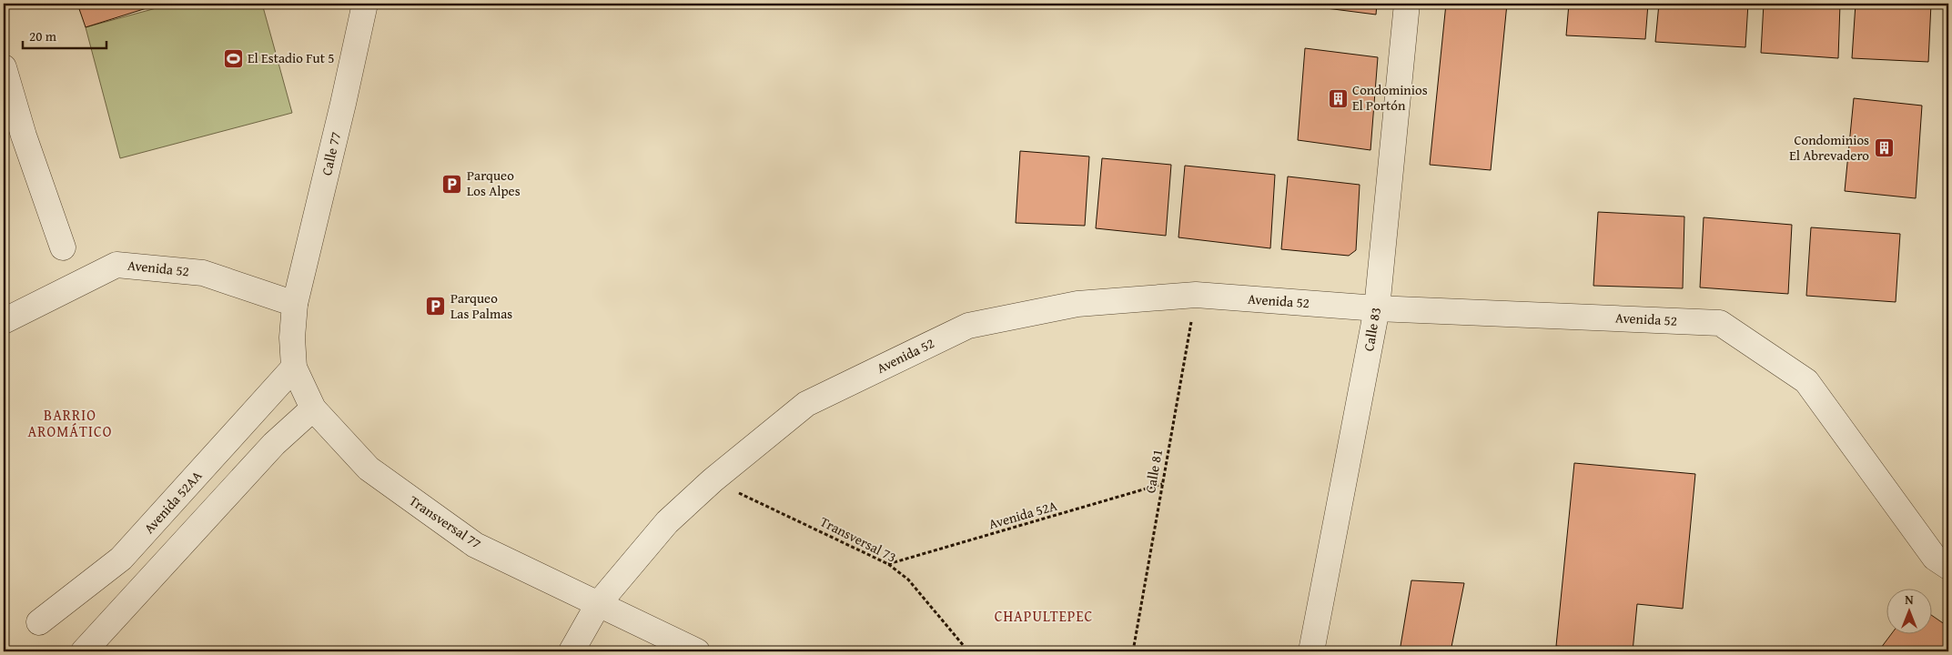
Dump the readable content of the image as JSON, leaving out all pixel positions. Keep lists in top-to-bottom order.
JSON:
{
  "streets": {
    "street": [
      "Calle 77",
      "Avenida 52",
      "Calle 83",
      "Avenida 52AA",
      "Transversal 77"
    ],
    "path": ["Calle 81", "Avenida 52A", "Transversal 73"]
  },
  "crossings": [
    ["Calle 77", "Avenida 52"],
    ["Calle 77", "Transversal 77"],
    ["Avenida 52", "Calle 83"],
    ["Avenida 52", "Calle 81"],
    ["Avenida 52", "Transversal 77"],
    ["Avenida 52", "Transversal 73"],
    ["Calle 81", "Avenida 52A"],
    ["Avenida 52AA", "Transversal 77"],
    ["Avenida 52A", "Transversal 73"]
  ],
  "districts": ["BARRIO AROMÁTICO", "CHAPULTEPEC"],
  "places": {
    "sports": ["El Estadio Fut 5"],
    "building": ["Condominios El Portón", "Condominios El Abrevadero"],
    "parking": ["Parqueo Los Alpes", "Parqueo Las Palmas"]
  },
  "scale_bar": "20 m",
  "north": "top"
}
